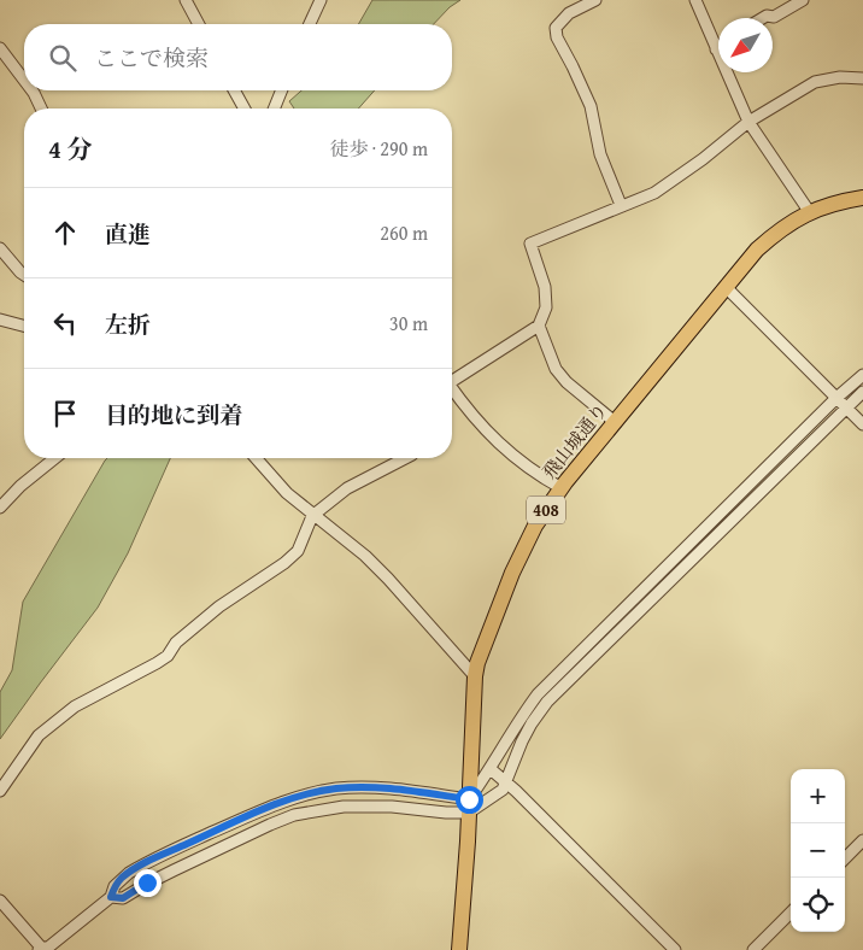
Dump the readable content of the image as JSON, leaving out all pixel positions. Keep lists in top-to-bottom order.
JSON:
{
  "streets": {
    "highway": ["飛山城通り", "408"]
  },
  "north": "bottom left",
  "page": {
    "search": "ここで検索",
    "heading": ["4 分", "徒歩 · 290 m"],
    "list": [
      ["直進", "260 m"],
      ["左折", "30 m"],
      "目的地に到着"
    ],
    "map_buttons": ["+", "−"]
  }
}
